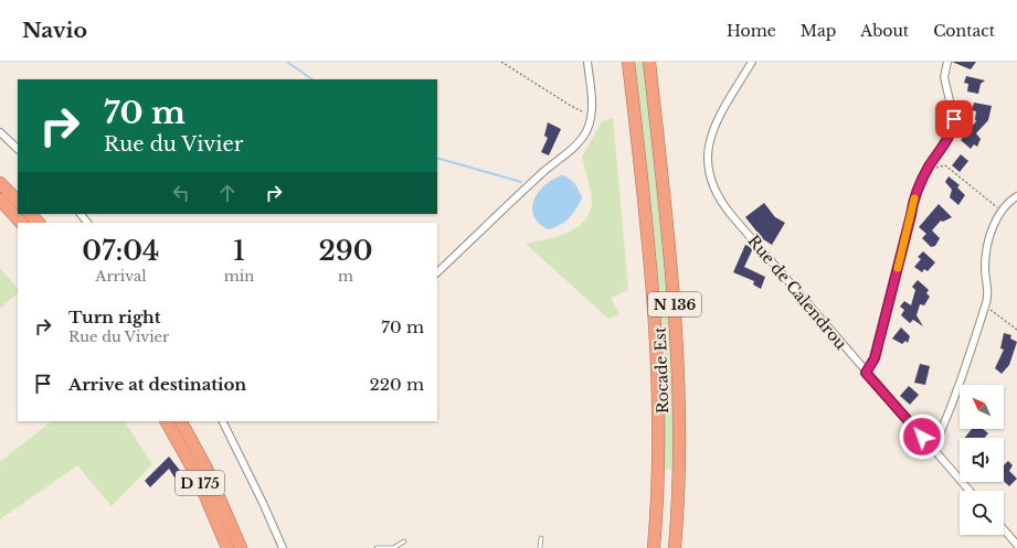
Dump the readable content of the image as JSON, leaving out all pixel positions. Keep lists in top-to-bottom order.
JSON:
{
  "streets": {
    "highway": ["N 136", "Rocade Est", "D 175"],
    "street": ["Rue de Calendrou"]
  },
  "north": "top left",
  "page": {
    "header": "Navio",
    "nav": [
      "Home",
      "Map",
      "About",
      "Contact"
    ],
    "turn": ["70 m", "Rue du Vivier"],
    "eta": [
      "07:04",
      "Arrival",
      "1",
      "min",
      "290",
      "m"
    ],
    "list": [
      {
        "name": "Turn right",
        "note": "Rue du Vivier",
        "value": "70 m"
      },
      {
        "name": "Arrive at destination",
        "value": "220 m"
      }
    ]
  }
}
